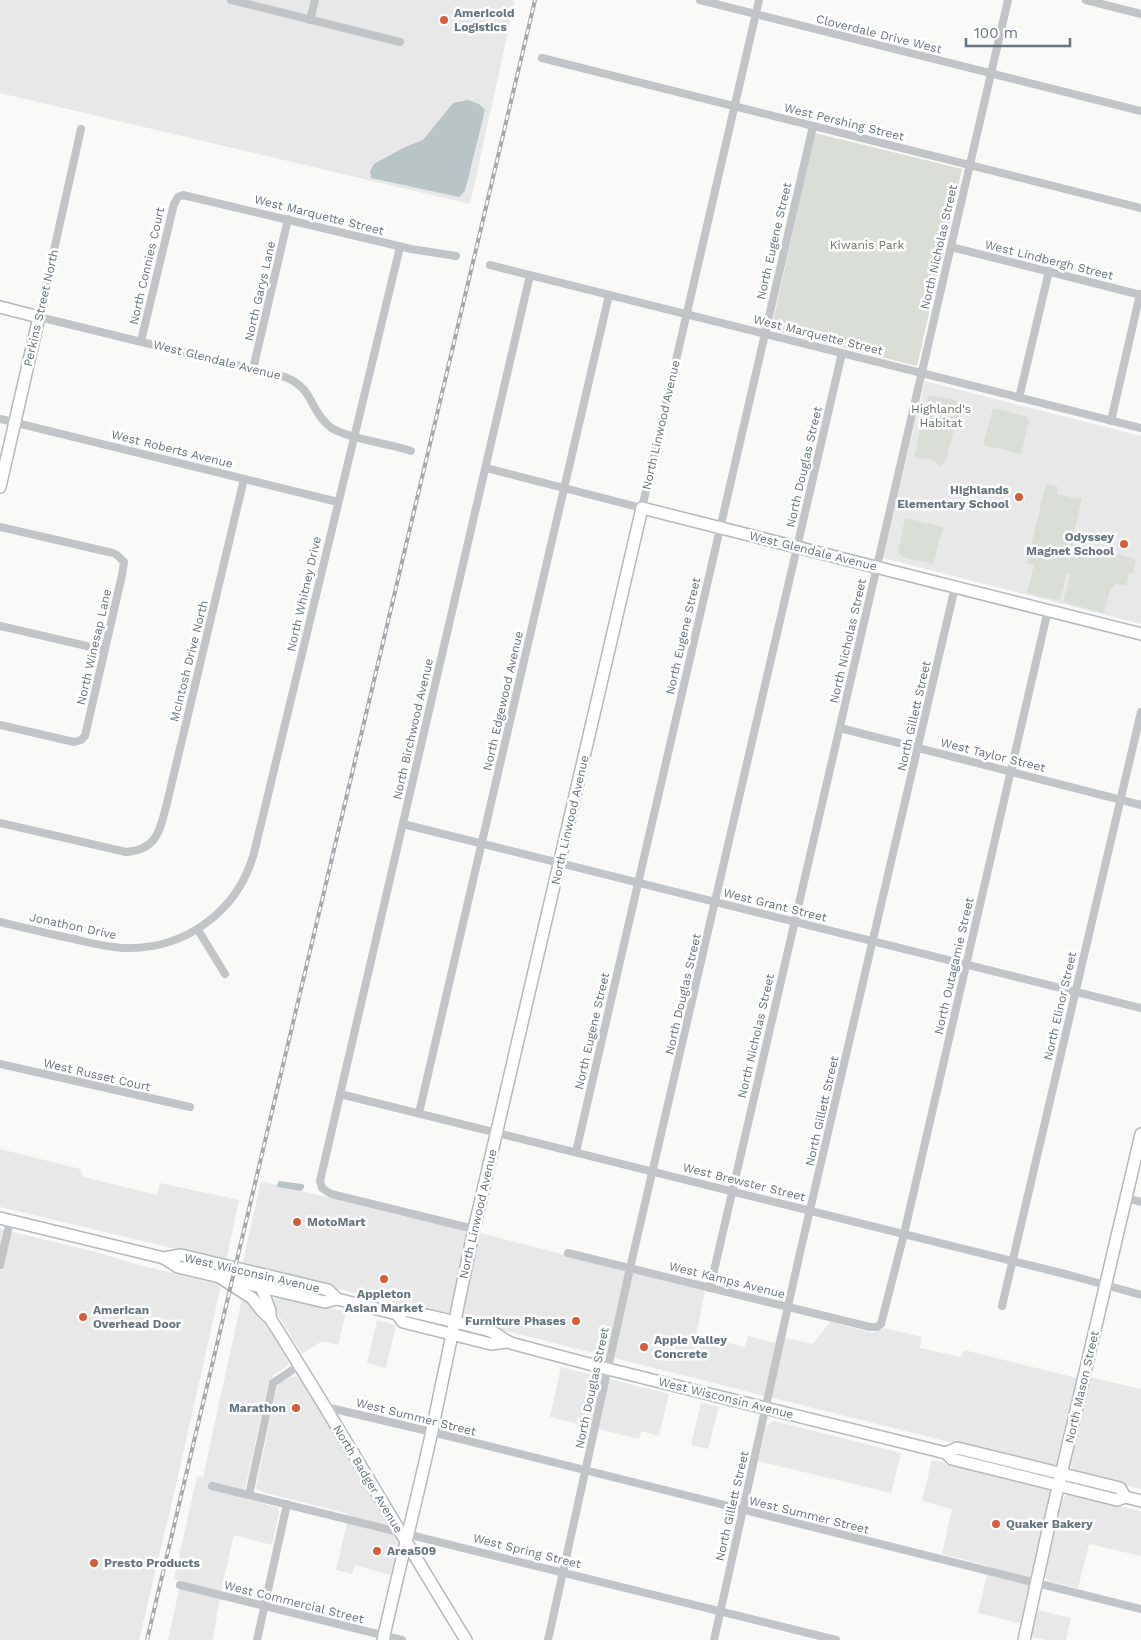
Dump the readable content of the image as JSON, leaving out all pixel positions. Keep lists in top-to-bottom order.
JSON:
{
  "streets": {
    "main road": [
      "Perkins Street North",
      "West Glendale Avenue",
      "North Linwood Avenue",
      "West Wisconsin Avenue",
      "North Mason Street",
      "North Badger Avenue"
    ],
    "street": [
      "Cloverdale Drive West",
      "West Pershing Street",
      "West Marquette Street",
      "North Eugene Street",
      "North Nicholas Street",
      "West Lindbergh Street",
      "North Connies Court",
      "North Garys Lane",
      "West Roberts Avenue",
      "North Douglas Street",
      "North Whitney Drive",
      "North Winesap Lane",
      "McIntosh Drive North",
      "North Edgewood Avenue",
      "North Gillett Street",
      "North Birchwood Avenue",
      "West Taylor Street",
      "West Grant Street",
      "Jonathon Drive",
      "North Outagamie Street",
      "North Elinor Street",
      "West Russet Court",
      "West Brewster Street",
      "West Kamps Avenue",
      "West Summer Street",
      "West Spring Street",
      "West Commercial Street"
    ]
  },
  "crossings": [
    ["Cloverdale Drive West", "North Nicholas Street"],
    ["Cloverdale Drive West", "North Linwood Avenue"],
    ["West Pershing Street", "North Eugene Street"],
    ["West Pershing Street", "North Nicholas Street"],
    ["West Pershing Street", "North Linwood Avenue"],
    ["West Marquette Street", "North Eugene Street"],
    ["West Marquette Street", "North Nicholas Street"],
    ["West Marquette Street", "North Connies Court"],
    ["West Marquette Street", "North Garys Lane"],
    ["West Marquette Street", "North Linwood Avenue"],
    ["West Marquette Street", "North Douglas Street"],
    ["West Marquette Street", "North Whitney Drive"],
    ["West Marquette Street", "North Edgewood Avenue"],
    ["West Marquette Street", "North Birchwood Avenue"],
    ["North Eugene Street", "West Glendale Avenue"],
    ["North Eugene Street", "West Grant Street"],
    ["North Eugene Street", "West Brewster Street"],
    ["North Nicholas Street", "West Lindbergh Street"],
    ["North Nicholas Street", "West Glendale Avenue"],
    ["North Nicholas Street", "West Taylor Street"],
    ["North Nicholas Street", "West Grant Street"],
    ["North Nicholas Street", "West Brewster Street"],
    ["North Nicholas Street", "West Kamps Avenue"],
    ["North Connies Court", "West Glendale Avenue"],
    ["North Garys Lane", "West Glendale Avenue"],
    ["Perkins Street North", "West Glendale Avenue"],
    ["Perkins Street North", "West Roberts Avenue"],
    ["West Glendale Avenue", "North Linwood Avenue"],
    ["West Glendale Avenue", "North Douglas Street"],
    ["West Glendale Avenue", "North Whitney Drive"],
    ["West Glendale Avenue", "North Edgewood Avenue"],
    ["West Glendale Avenue", "North Gillett Street"],
    ["West Glendale Avenue", "North Birchwood Avenue"],
    ["West Glendale Avenue", "North Outagamie Street"],
    ["North Linwood Avenue", "North Birchwood Avenue"],
    ["North Linwood Avenue", "West Grant Street"],
    ["North Linwood Avenue", "West Brewster Street"],
    ["North Linwood Avenue", "West Wisconsin Avenue"],
    ["North Linwood Avenue", "West Summer Street"],
    ["North Linwood Avenue", "North Badger Avenue"],
    ["North Linwood Avenue", "West Spring Street"],
    ["North Linwood Avenue", "West Commercial Street"],
    ["West Roberts Avenue", "North Whitney Drive"],
    ["West Roberts Avenue", "McIntosh Drive North"],
    ["North Douglas Street", "West Grant Street"],
    ["North Douglas Street", "West Brewster Street"],
    ["North Douglas Street", "West Wisconsin Avenue"],
    ["North Douglas Street", "West Kamps Avenue"],
    ["North Douglas Street", "West Summer Street"],
    ["North Douglas Street", "West Spring Street"],
    ["North Whitney Drive", "Jonathon Drive"],
    ["North Edgewood Avenue", "West Grant Street"],
    ["North Edgewood Avenue", "West Brewster Street"],
    ["North Gillett Street", "West Taylor Street"],
    ["North Gillett Street", "West Grant Street"],
    ["North Gillett Street", "West Brewster Street"],
    ["North Gillett Street", "West Wisconsin Avenue"],
    ["North Gillett Street", "West Kamps Avenue"],
    ["North Gillett Street", "West Summer Street"],
    ["North Gillett Street", "West Spring Street"],
    ["North Birchwood Avenue", "West Grant Street"],
    ["North Birchwood Avenue", "West Brewster Street"],
    ["West Taylor Street", "North Outagamie Street"],
    ["West Taylor Street", "North Elinor Street"],
    ["West Grant Street", "North Outagamie Street"],
    ["West Grant Street", "North Elinor Street"],
    ["North Outagamie Street", "West Brewster Street"],
    ["North Outagamie Street", "West Kamps Avenue"],
    ["North Elinor Street", "West Brewster Street"],
    ["West Brewster Street", "North Mason Street"],
    ["West Wisconsin Avenue", "North Mason Street"],
    ["West Wisconsin Avenue", "North Badger Avenue"],
    ["North Mason Street", "West Summer Street"],
    ["West Summer Street", "North Badger Avenue"],
    ["North Badger Avenue", "West Spring Street"]
  ],
  "parks": ["Kiwanis Park", "Highland's Habitat"],
  "places": [
    "Americold Logistics",
    "Highlands Elementary School",
    "Odyssey Magnet School",
    "MotoMart",
    "Appleton Asian Market",
    "American Overhead Door",
    "Furniture Phases",
    "Apple Valley Concrete",
    "Marathon",
    "Quaker Bakery",
    "Area509",
    "Presto Products"
  ],
  "scale_bar": "100 m"
}
